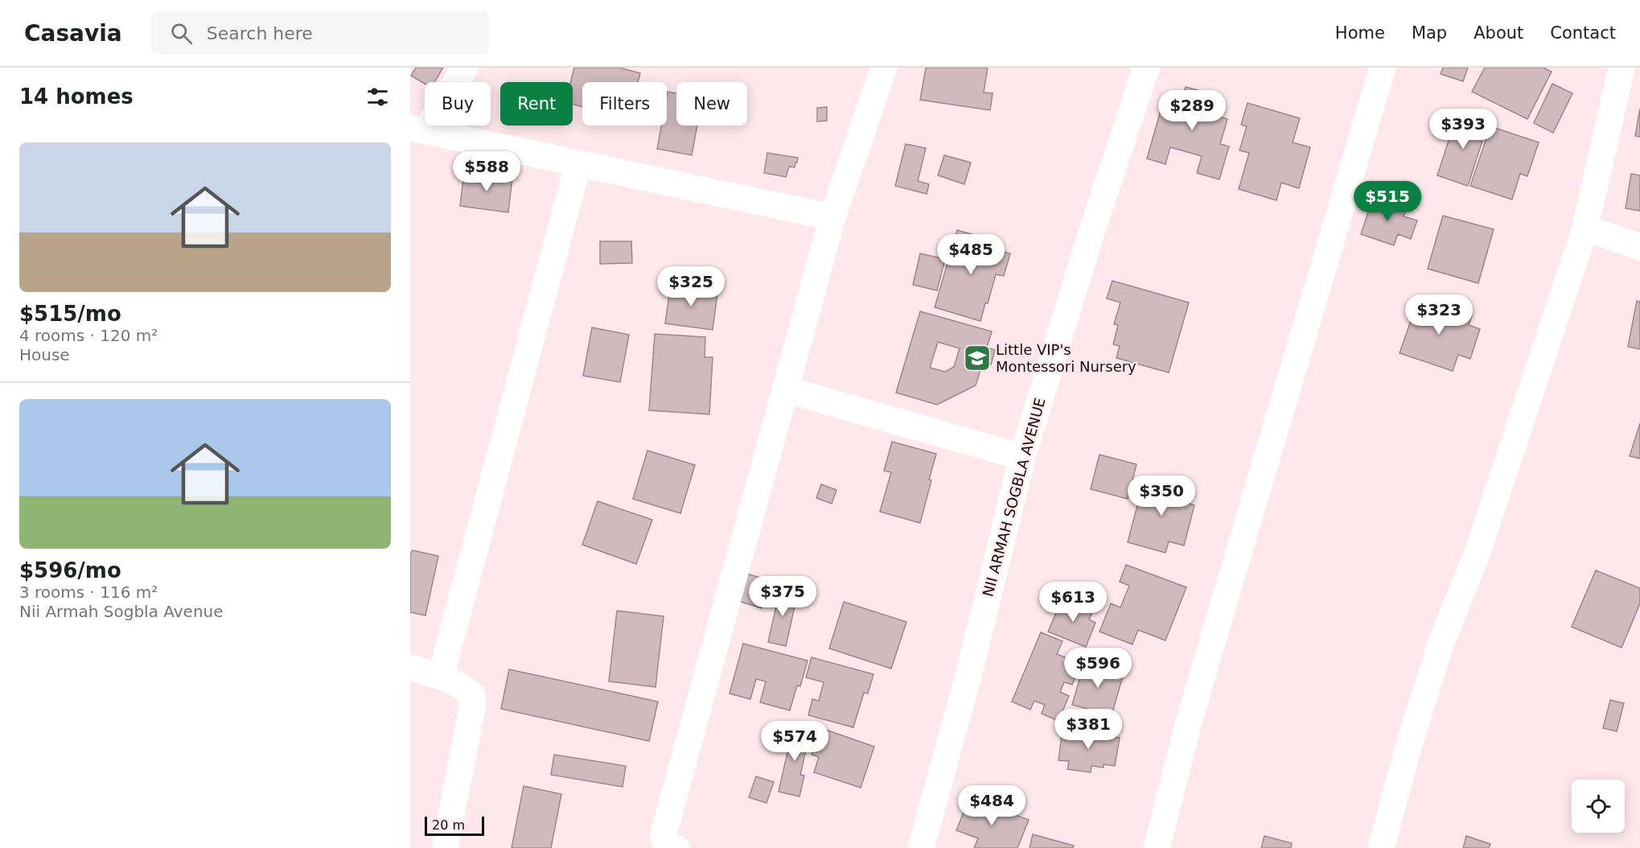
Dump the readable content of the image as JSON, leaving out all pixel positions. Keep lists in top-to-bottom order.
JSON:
{
  "streets": {
    "street": ["NII ARMAH SOGBLA AVENUE"]
  },
  "places": {
    "school or university": ["Little VIP's Montessori Nursery"]
  },
  "scale_bar": "20 m",
  "page": {
    "header": "Casavia",
    "search": "Search here",
    "nav": [
      "Home",
      "Map",
      "About",
      "Contact"
    ],
    "heading": "14 homes",
    "chip": [
      "Buy",
      "Rent",
      "Filters",
      "New"
    ],
    "price": [
      "$289",
      "$393",
      "$588",
      "$515",
      "$485",
      "$325",
      "$323",
      "$350",
      "$375",
      "$613",
      "$596",
      "$381",
      "$574",
      "$484"
    ],
    "list": [
      {
        "name": "$515/mo",
        "note": "4 rooms · 120 m² · House"
      },
      {
        "name": "$596/mo",
        "note": "3 rooms · 116 m² · Nii Armah Sogbla Avenue"
      }
    ],
    "scale": "20 m"
  }
}
